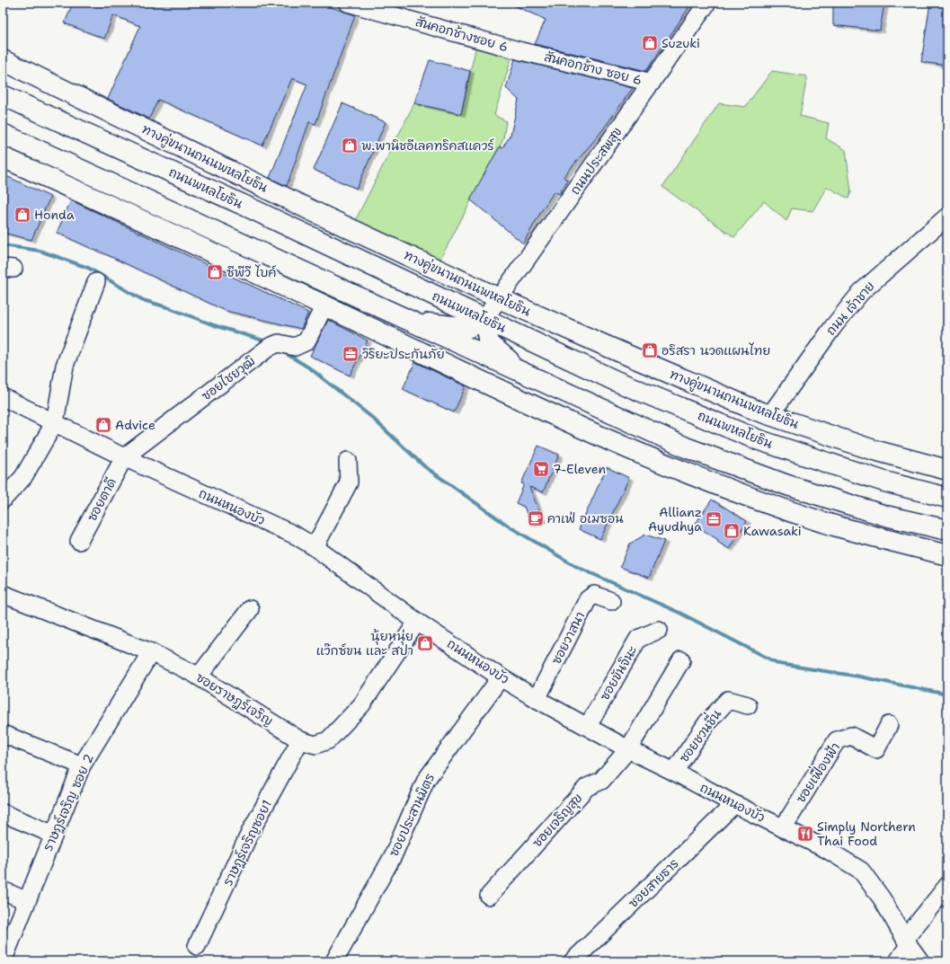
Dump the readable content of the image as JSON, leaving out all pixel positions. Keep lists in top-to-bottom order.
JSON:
{
  "streets": {
    "main road": ["ทางคู่ขนานถนนพหลโยธิน", "ถนนพหลโยธิน"],
    "street": [
      "สันคอกช้างซอย 6",
      "สันคอกช้าง ซอย 6",
      "ถนนประสพสุข",
      "ถนน เจ้าชาย",
      "ซอยไชยวุฒิ",
      "ซอยตาดี",
      "ถนนหนองบัว",
      "ซอยวาสนา",
      "ซอยขันจินะ",
      "ซอยราษฎร์เจริญ",
      "ซอยชวนชื่น",
      "ซอยเฟื่องฟ้า",
      "ราษฎร์เจริญ ซอย 2",
      "ซอยประสานมิตร",
      "ซอยเจริญสุข",
      "ราษฎร์เจริญซอย1",
      "ซอยสายธาร"
    ]
  },
  "crossings": [
    ["สันคอกช้างซอย 6", "สันคอกช้าง ซอย 6"],
    ["สันคอกช้าง ซอย 6", "ถนนประสพสุข"],
    ["ทางคู่ขนานถนนพหลโยธิน", "ถนนประสพสุข"],
    ["ทางคู่ขนานถนนพหลโยธิน", "ถนน เจ้าชาย"],
    ["ถนนประสพสุข", "ถนนพหลโยธิน"],
    ["ซอยไชยวุฒิ", "ซอยตาดี"],
    ["ซอยไชยวุฒิ", "ถนนหนองบัว"],
    ["ซอยตาดี", "ถนนหนองบัว"],
    ["ถนนหนองบัว", "ซอยวาสนา"],
    ["ถนนหนองบัว", "ซอยขันจินะ"],
    ["ถนนหนองบัว", "ซอยราษฎร์เจริญ"],
    ["ถนนหนองบัว", "ซอยชวนชื่น"],
    ["ถนนหนองบัว", "ซอยเฟื่องฟ้า"],
    ["ถนนหนองบัว", "ซอยประสานมิตร"],
    ["ถนนหนองบัว", "ซอยเจริญสุข"],
    ["ถนนหนองบัว", "ซอยสายธาร"],
    ["ซอยราษฎร์เจริญ", "ราษฎร์เจริญ ซอย 2"],
    ["ซอยราษฎร์เจริญ", "ราษฎร์เจริญซอย1"]
  ],
  "places": {
    "shop": [
      "Suzuki",
      "พ.พานิชอีเลคทริคสแควร์",
      "Honda",
      "ซีพีวี ไบค์",
      "อริสรา นวดแผนไทย",
      "Advice",
      "Kawasaki",
      "นุ้ยหนุ่ย แว๊กซ์ขน และ สปา"
    ],
    "office": ["วิริยะประกันภัย", "Allianz Ayudhya"],
    "supermarket": ["7-Eleven"],
    "cafe": ["คาเฟ่ อเมซอน"],
    "restaurant": ["Simply Northern Thai Food"]
  }
}
